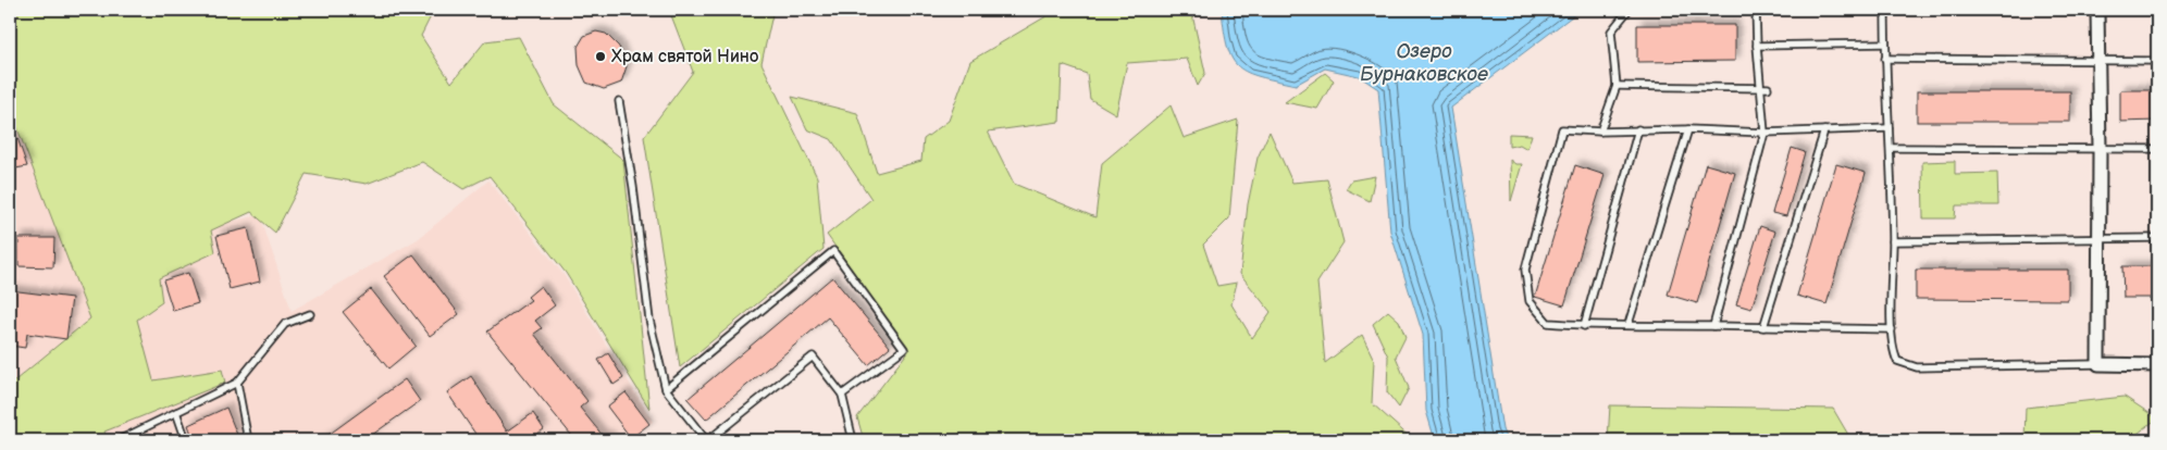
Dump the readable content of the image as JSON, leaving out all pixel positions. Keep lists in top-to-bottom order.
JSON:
{
  "water": ["Озеро Бурнаковское"],
  "places": ["Храм святой Нино"]
}
